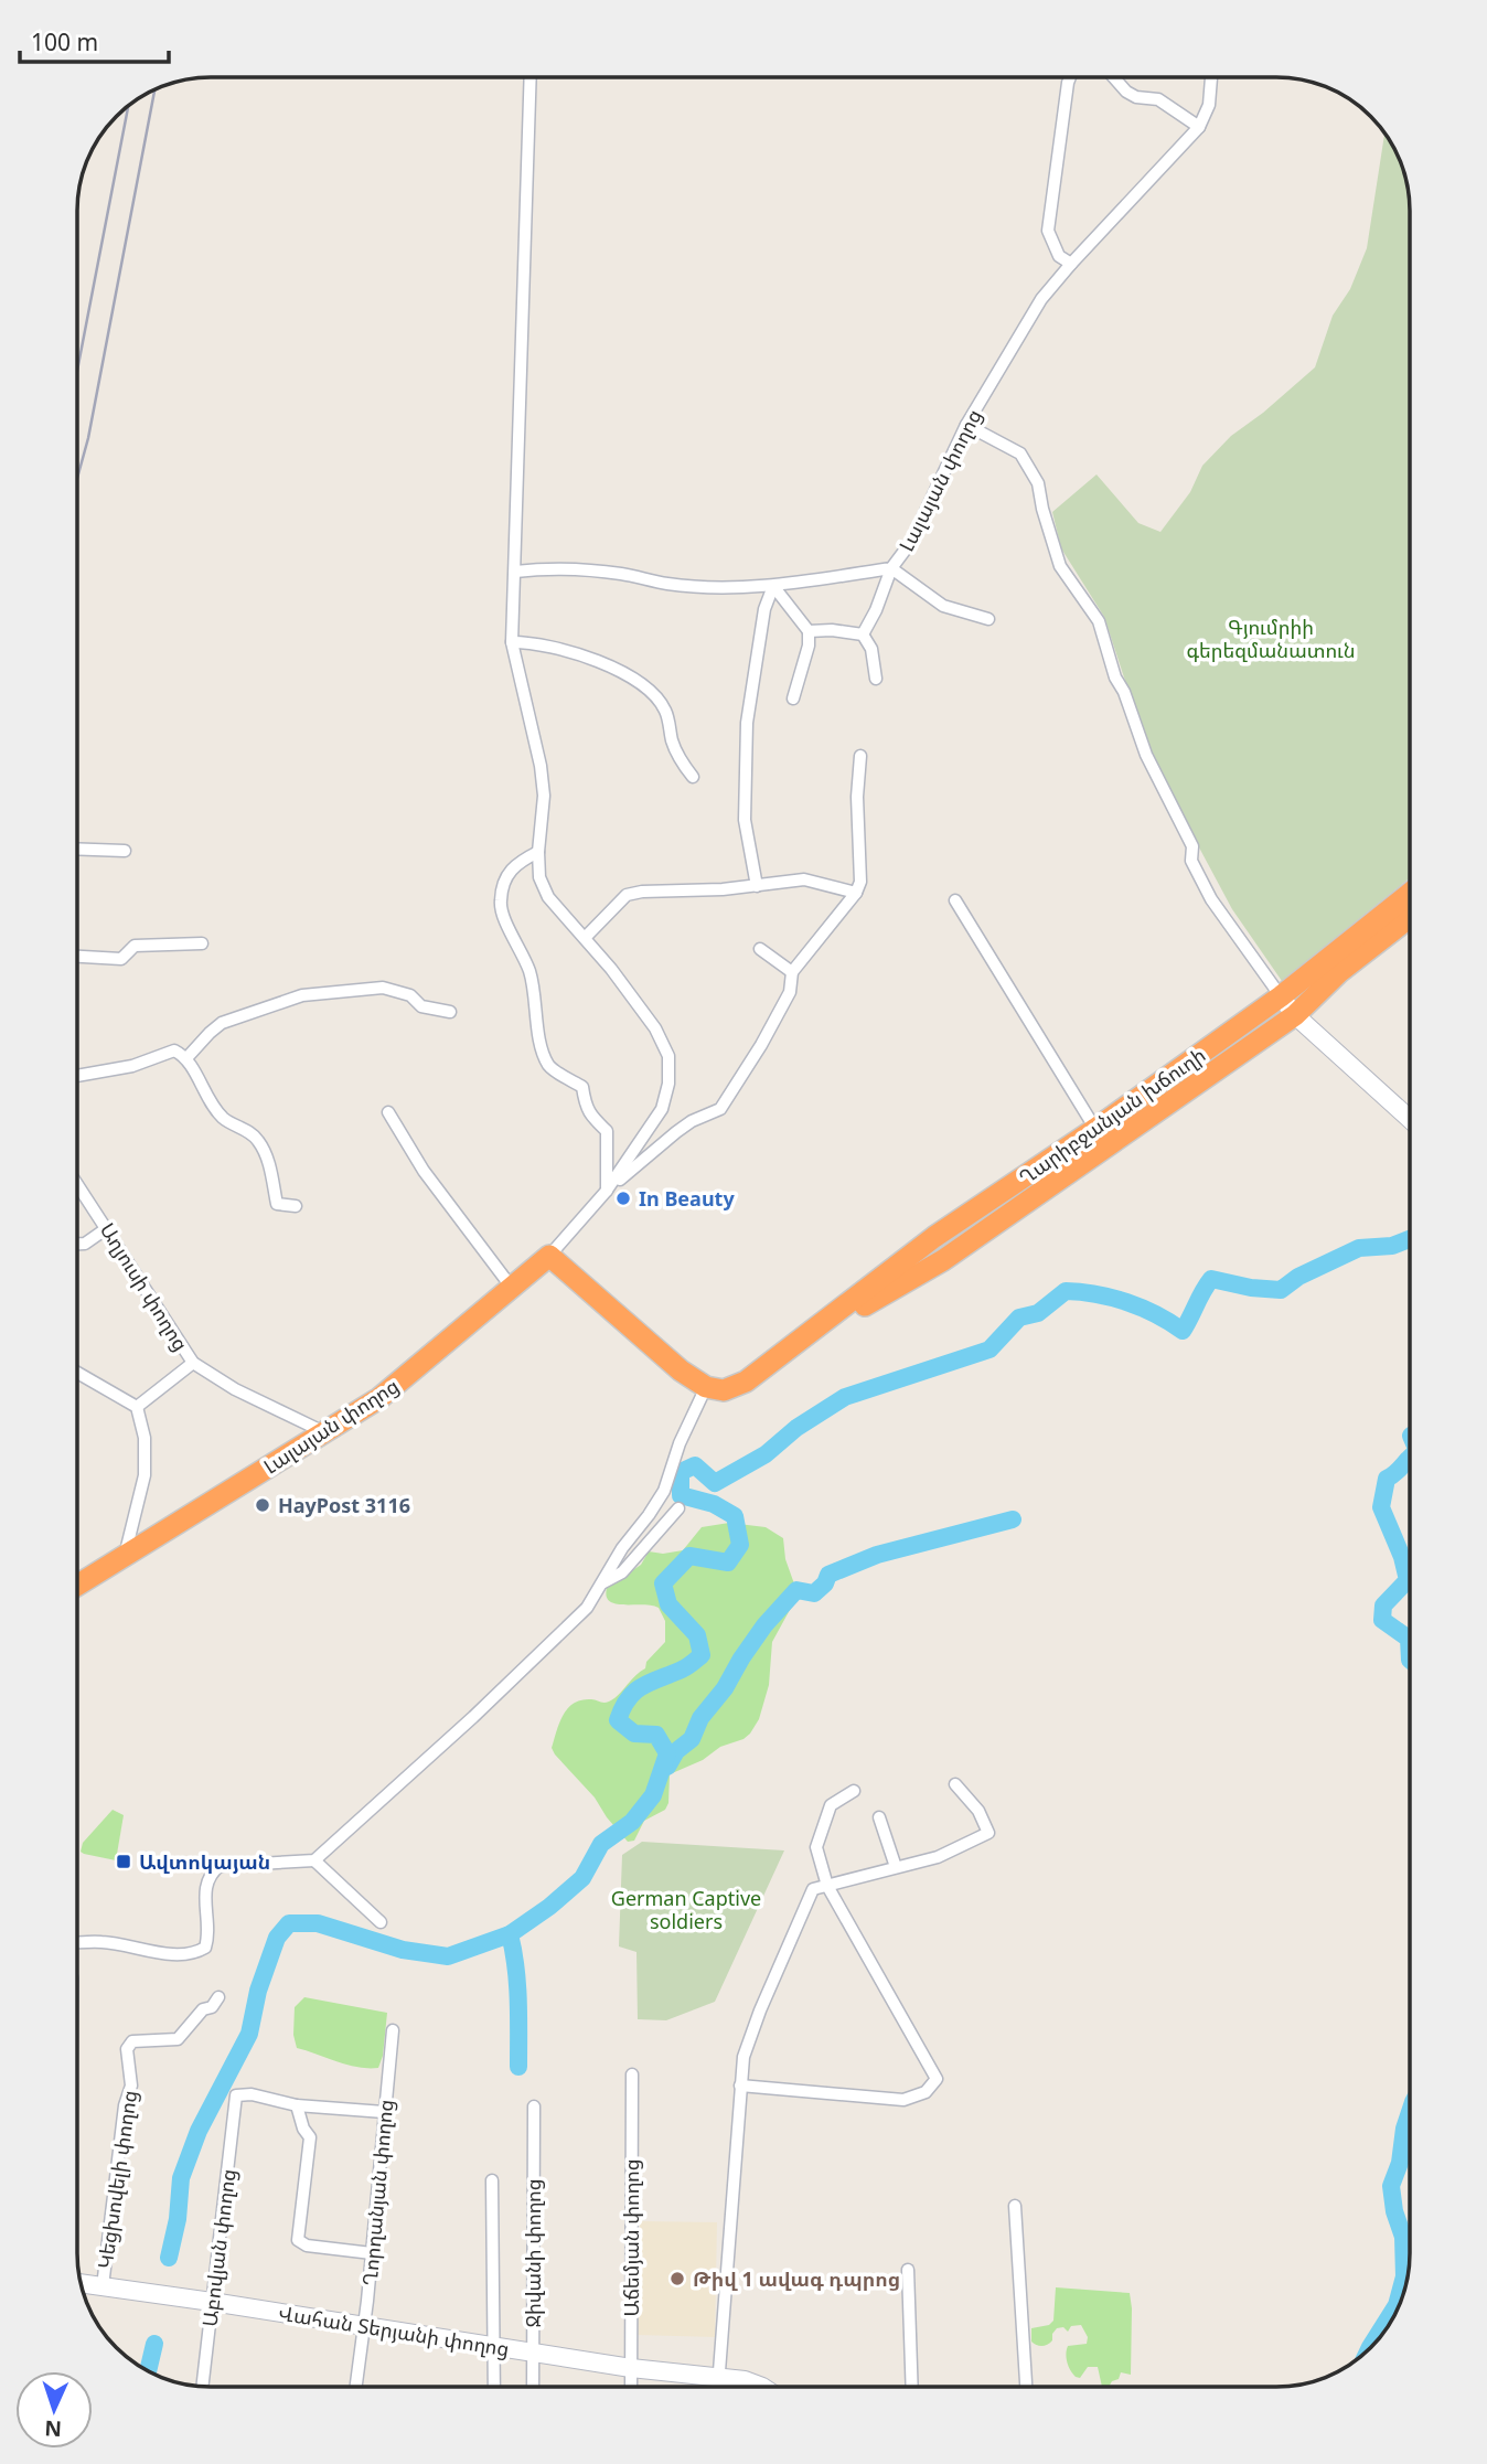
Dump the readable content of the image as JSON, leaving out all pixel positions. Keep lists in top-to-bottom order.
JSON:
{
  "streets": {
    "highway": ["Լալայան փողոց", "Ղարիբջանյան խճուղի"],
    "street": [
      "Աղյուսի փողոց",
      "Կեցխովելի փողոց",
      "Ղորղանյան փողոց",
      "Աճեմյան փողոց",
      "Աբովյան փողոց",
      "Ջիվանի փողոց",
      "Վահան Տերյանի փողոց"
    ]
  },
  "crossings": [
    ["Լալայան փողոց", "Աղյուսի փողոց"],
    ["Կեցխովելի փողոց", "Վահան Տերյանի փողոց"],
    ["Ղորղանյան փողոց", "Վահան Տերյանի փողոց"],
    ["Աճեմյան փողոց", "Վահան Տերյանի փողոց"],
    ["Աբովյան փողոց", "Վահան Տերյանի փողոց"],
    ["Ջիվանի փողոց", "Վահան Տերյանի փողոց"]
  ],
  "parks": ["Գյումրիի գերեզմանատուն", "German Captive soldiers"],
  "places": {
    "other": ["In Beauty", "HayPost 3116", "Թիվ 1 ավագ դպրոց"],
    "transit": ["Ավտոկայան"]
  },
  "scale_bar": "100 m",
  "north": "bottom"
}
